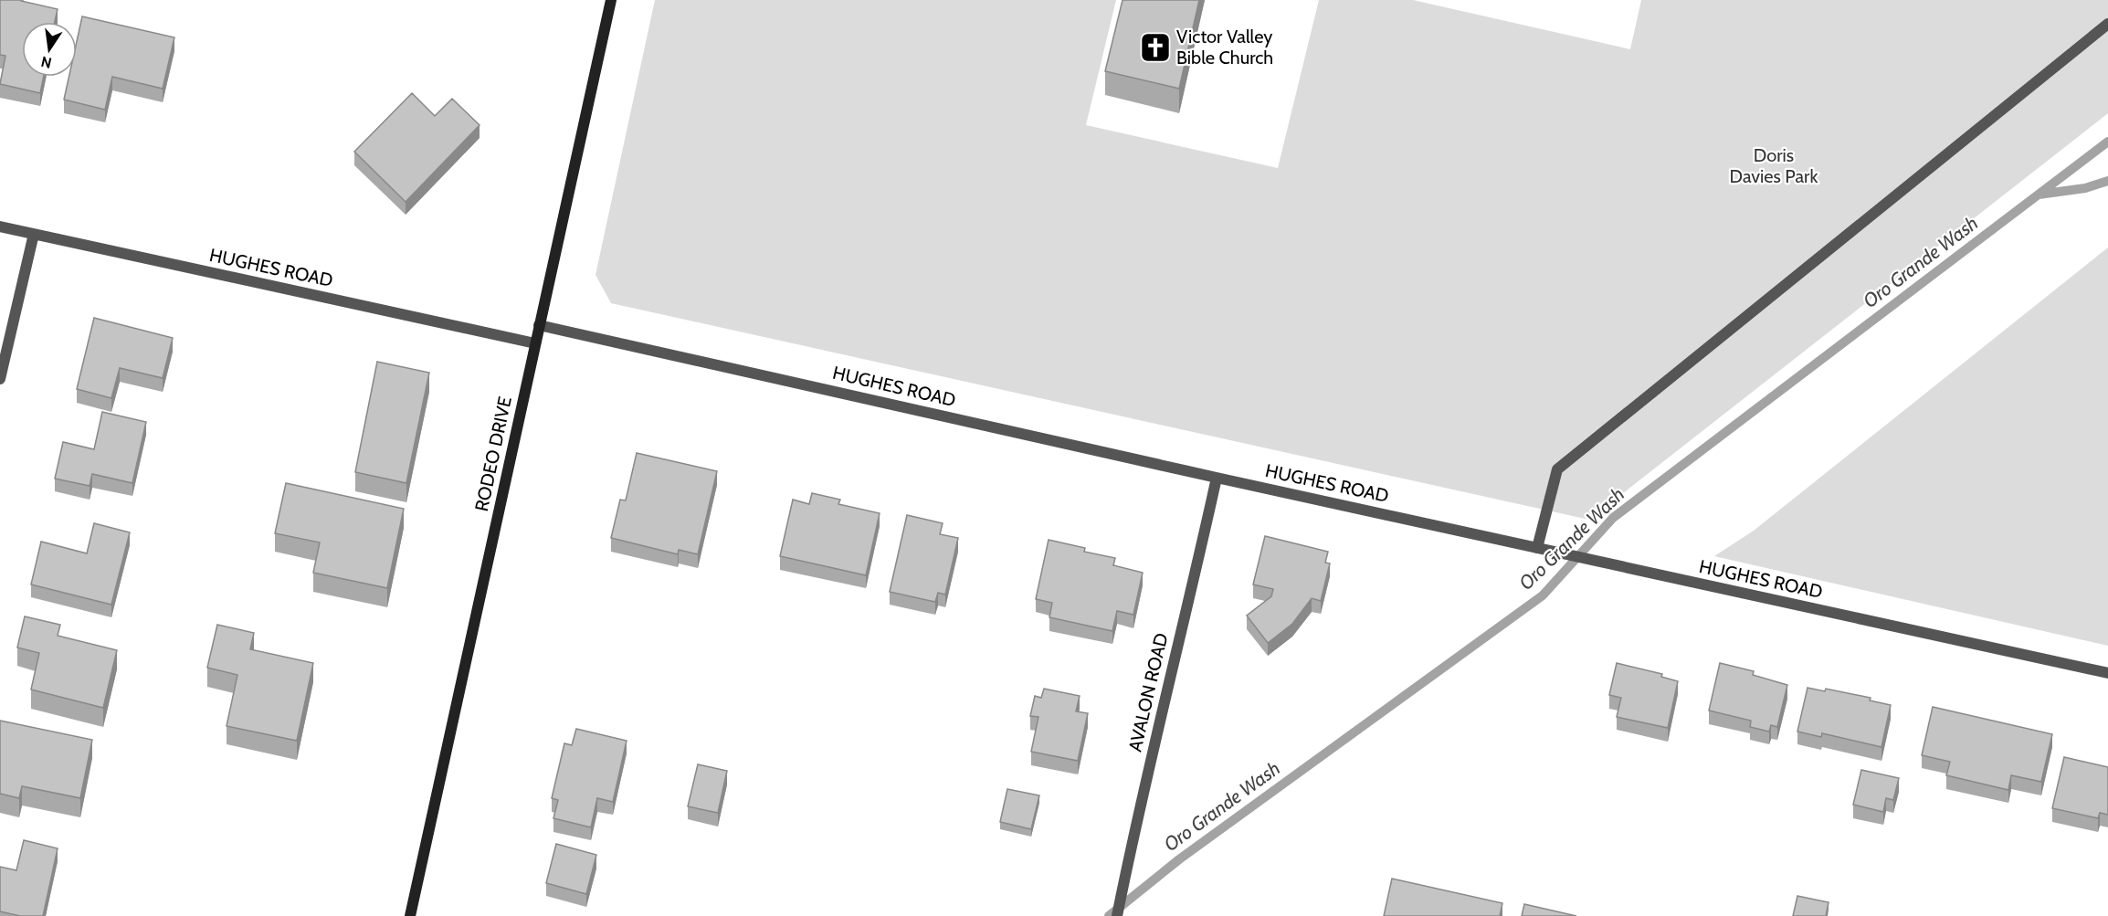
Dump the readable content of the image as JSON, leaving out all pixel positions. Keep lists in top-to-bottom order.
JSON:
{
  "streets": {
    "street": ["HUGHES ROAD", "RODEO DRIVE", "AVALON ROAD"]
  },
  "crossings": [
    ["HUGHES ROAD", "RODEO DRIVE"],
    ["HUGHES ROAD", "AVALON ROAD"]
  ],
  "water": ["Oro Grande Wash"],
  "parks": ["Doris Davies Park"],
  "places": {
    "church": ["Victor Valley Bible Church"]
  },
  "north": "bottom"
}
